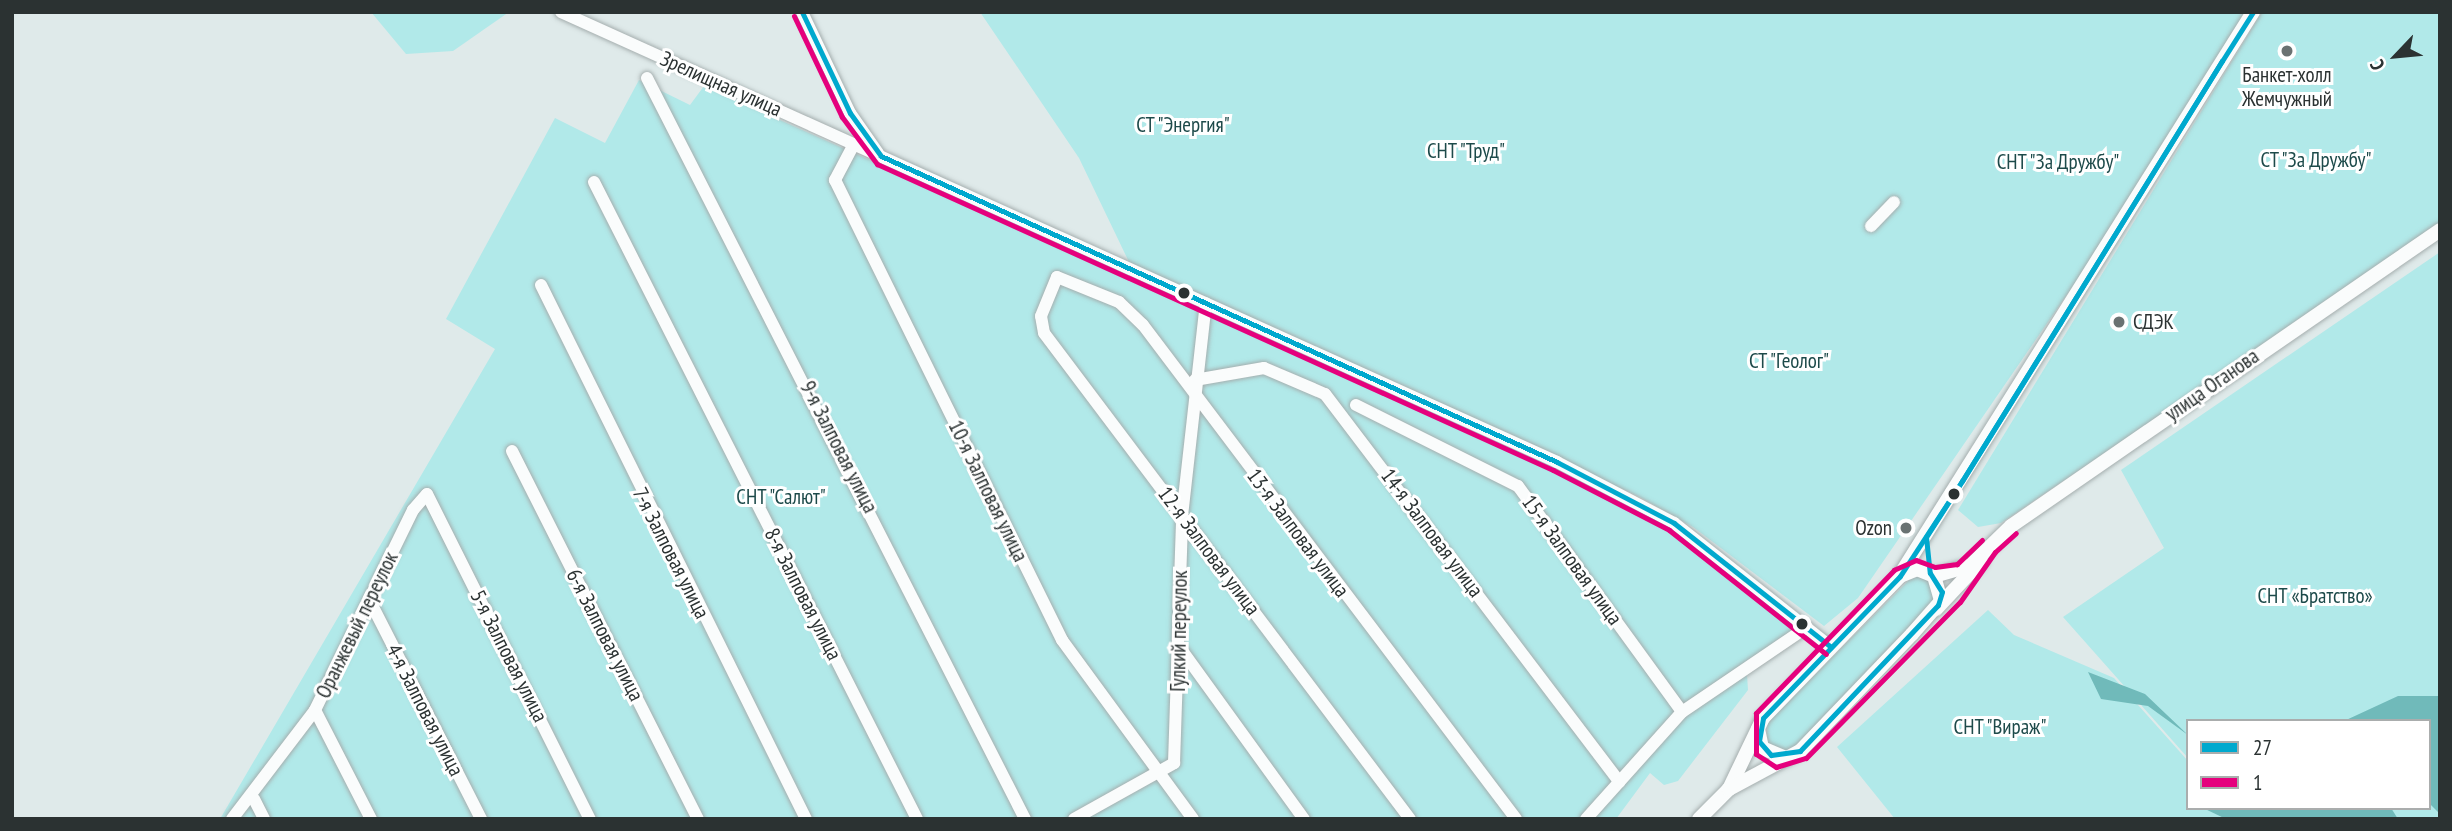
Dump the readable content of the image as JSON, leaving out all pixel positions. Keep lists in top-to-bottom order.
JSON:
{
  "streets": {
    "main road": ["улица Оганова"],
    "street": [
      "Зрелищная улица",
      "9-я Залповая улица",
      "10-я Залповая улица",
      "13-я Залповая улица",
      "14-я Залповая улица",
      "12-я Залповая улица",
      "7-я Залповая улица",
      "15-я Залповая улица",
      "8-я Залповая улица",
      "Оранжевый переулок",
      "Гулкий переулок",
      "6-я Залповая улица",
      "5-я Залповая улица",
      "4-я Залповая улица"
    ]
  },
  "crossings": [
    ["Зрелищная улица", "10-я Залповая улица"],
    ["Зрелищная улица", "Гулкий переулок"],
    ["10-я Залповая улица", "Гулкий переулок"],
    ["13-я Залповая улица", "14-я Залповая улица"],
    ["13-я Залповая улица", "12-я Залповая улица"],
    ["13-я Залповая улица", "Гулкий переулок"],
    ["14-я Залповая улица", "Гулкий переулок"],
    ["12-я Залповая улица", "Гулкий переулок"],
    ["Оранжевый переулок", "5-я Залповая улица"],
    ["Оранжевый переулок", "4-я Залповая улица"]
  ],
  "parks": [
    "СТ \"Энергия\"",
    "СНТ \"Труд\"",
    "СТ \"За Дружбу\"",
    "СНТ \"За Дружбу\"",
    "СТ \"Геолог\"",
    "СНТ \"Салют\"",
    "СНТ «Братство»",
    "СНТ \"Вираж\""
  ],
  "places": ["Банкет-холл Жемчужный", "СДЭК", "Ozon"],
  "lines": ["transit line 27", "transit line 1"],
  "legend": ["27", "1"],
  "north": "bottom left"
}
